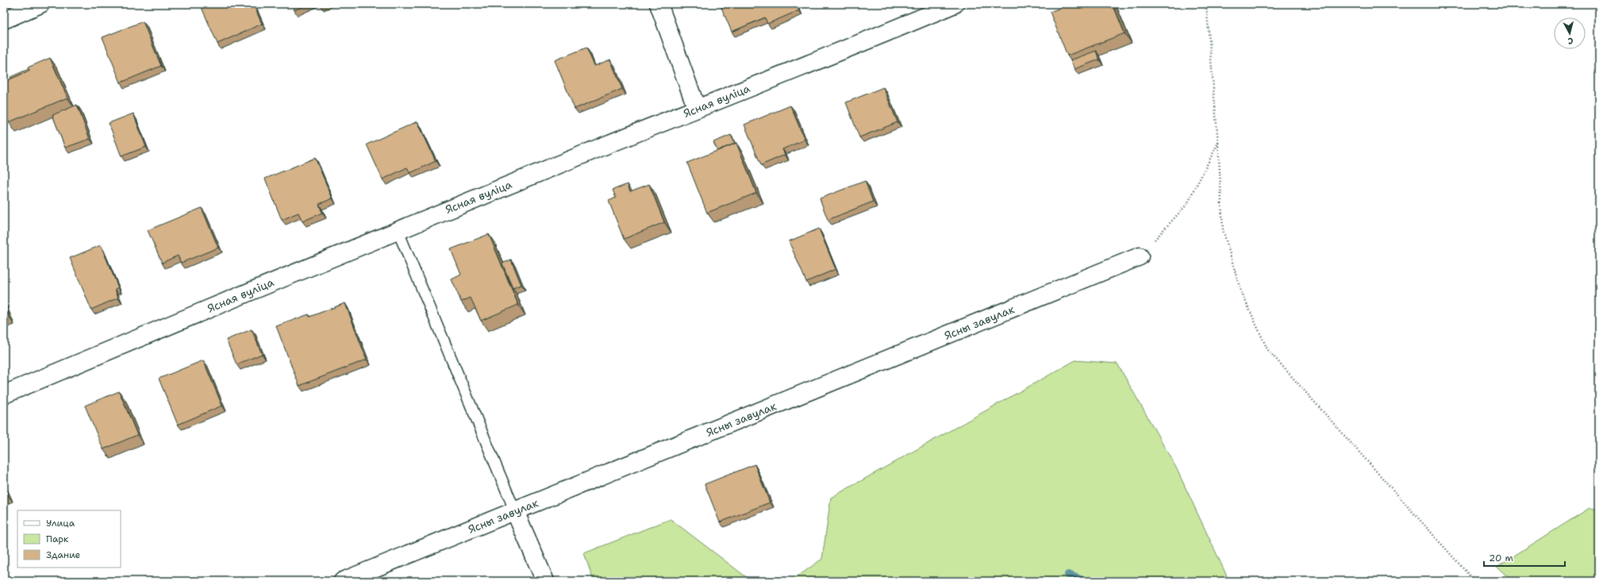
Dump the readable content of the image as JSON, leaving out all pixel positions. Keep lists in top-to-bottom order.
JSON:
{
  "streets": {
    "street": ["Ясная вуліца", "Ясны завулак"]
  },
  "legend": ["Улица", "Парк", "Здание"],
  "scale_bar": "20 m",
  "north": "bottom"
}
